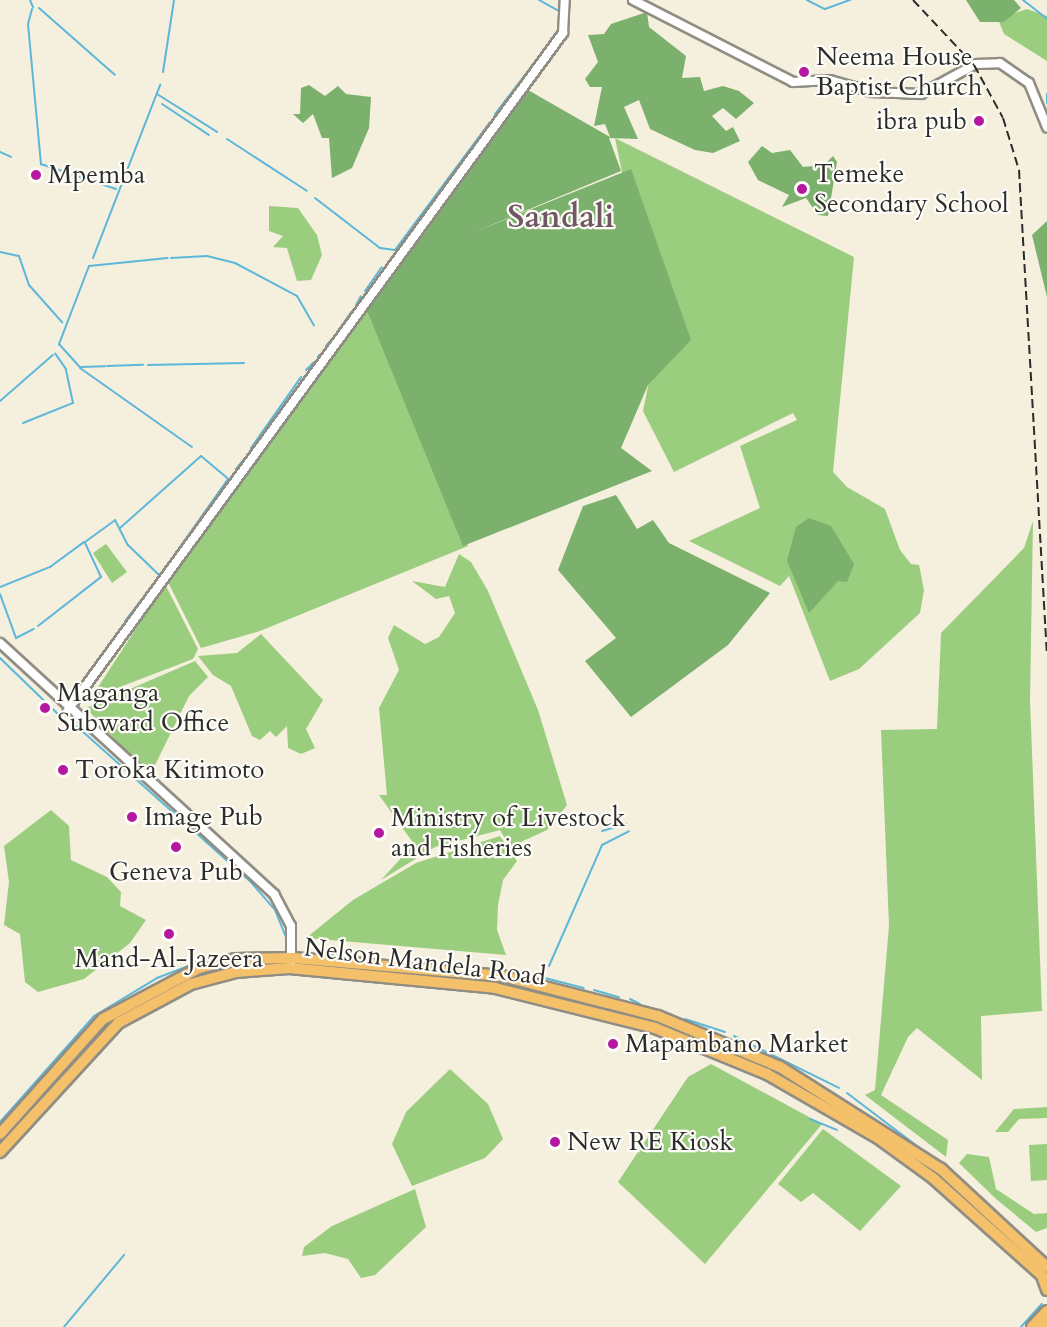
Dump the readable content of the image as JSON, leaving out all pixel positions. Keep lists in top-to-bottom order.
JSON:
{
  "streets": {
    "main road": ["Nelson Mandela Road"]
  },
  "districts": ["Sandali"],
  "places": [
    "Neema House Baptist Church",
    "ibra pub",
    "Mpemba",
    "Temeke Secondary School",
    "Maganga Subward Office",
    "Toroka Kitimoto",
    "Image Pub",
    "Ministry of Livestock and Fisheries",
    "Geneva Pub",
    "Mand-Al-Jazeera",
    "Mapambano Market",
    "New RE Kiosk"
  ]
}
